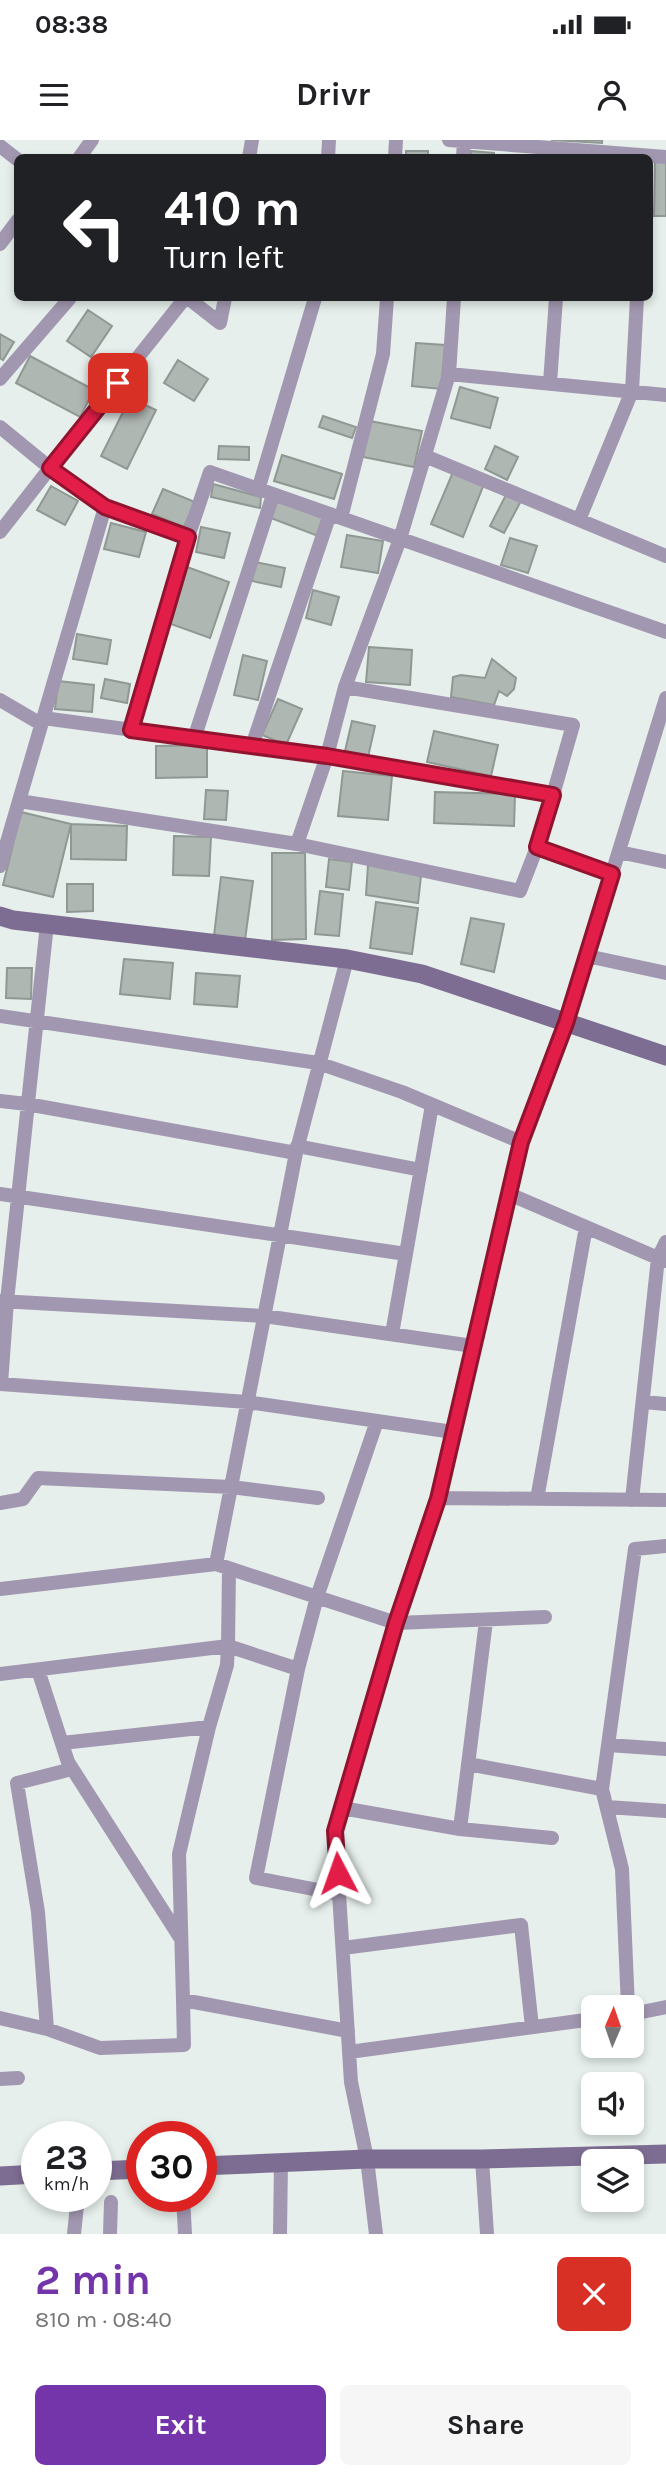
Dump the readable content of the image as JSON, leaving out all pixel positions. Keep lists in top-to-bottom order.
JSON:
{
  "north": "top",
  "page": {
    "status": "08:38",
    "header": "Drivr",
    "turn": ["410 m", "Turn left"],
    "speed": "23 km/h",
    "limit": "30",
    "heading": ["2 min", "810 m · 08:40"],
    "buttons": ["Exit", "Share"]
  }
}
